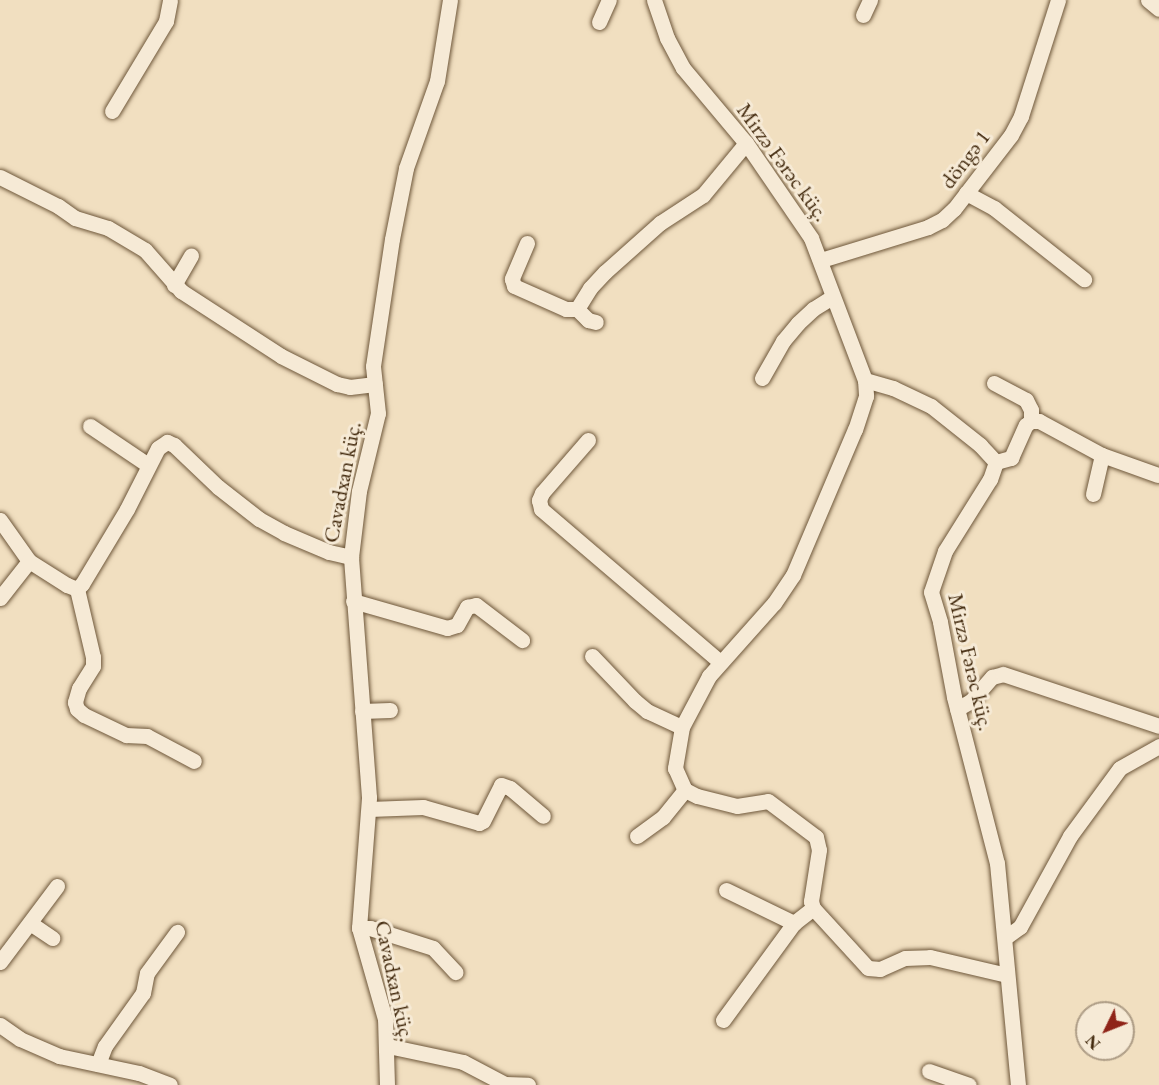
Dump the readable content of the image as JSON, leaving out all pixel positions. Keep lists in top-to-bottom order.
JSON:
{
  "streets": {
    "street": ["döngə 1", "Mirzə Fərəc küç.", "Cavadxan küç."]
  },
  "crossings": [
    ["döngə 1", "Mirzə Fərəc küç."]
  ],
  "north": "bottom left"
}
